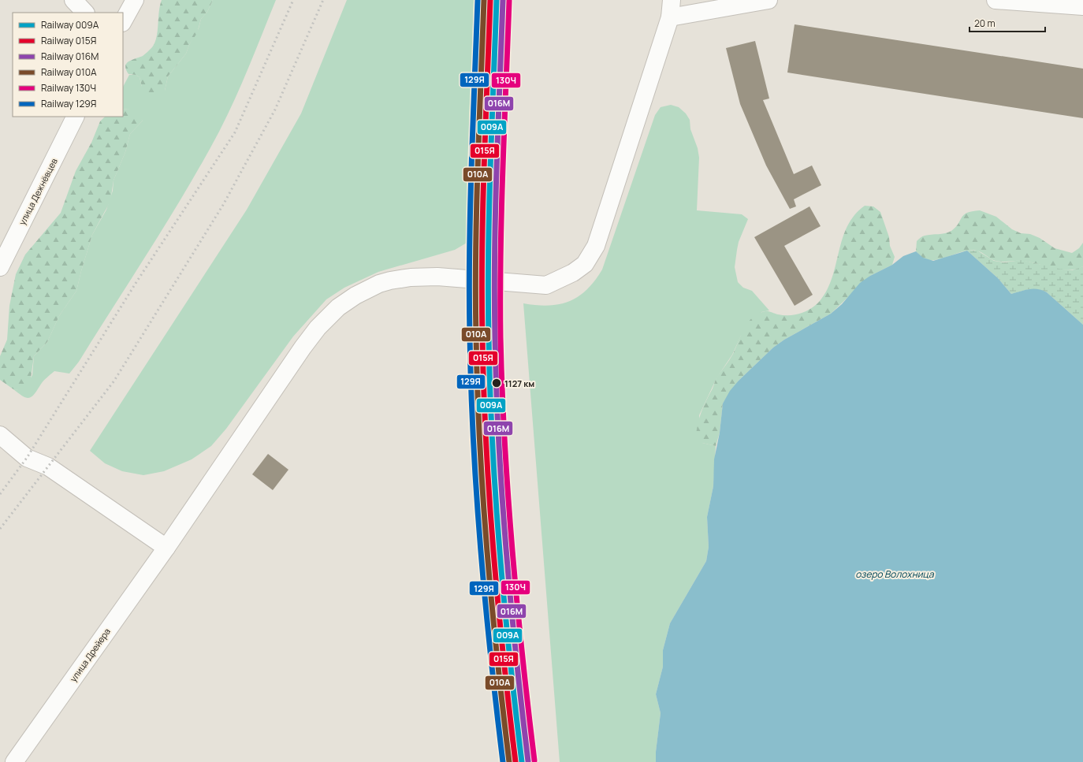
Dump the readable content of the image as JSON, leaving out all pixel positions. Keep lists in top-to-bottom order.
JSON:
{
  "streets": {
    "street": ["улица Дежнёвцев", "улица Дрейера"]
  },
  "water": ["озеро Волохница"],
  "places": ["1127 км"],
  "lines": [
    "rail line 009А",
    "rail line 015Я",
    "rail line 016М",
    "rail line 010А",
    "rail line 129Я",
    "rail line 130Ч"
  ],
  "legend": [
    "Railway 009А",
    "Railway 015Я",
    "Railway 016М",
    "Railway 010А",
    "Railway 130Ч",
    "Railway 129Я"
  ],
  "scale_bar": "20 m"
}
